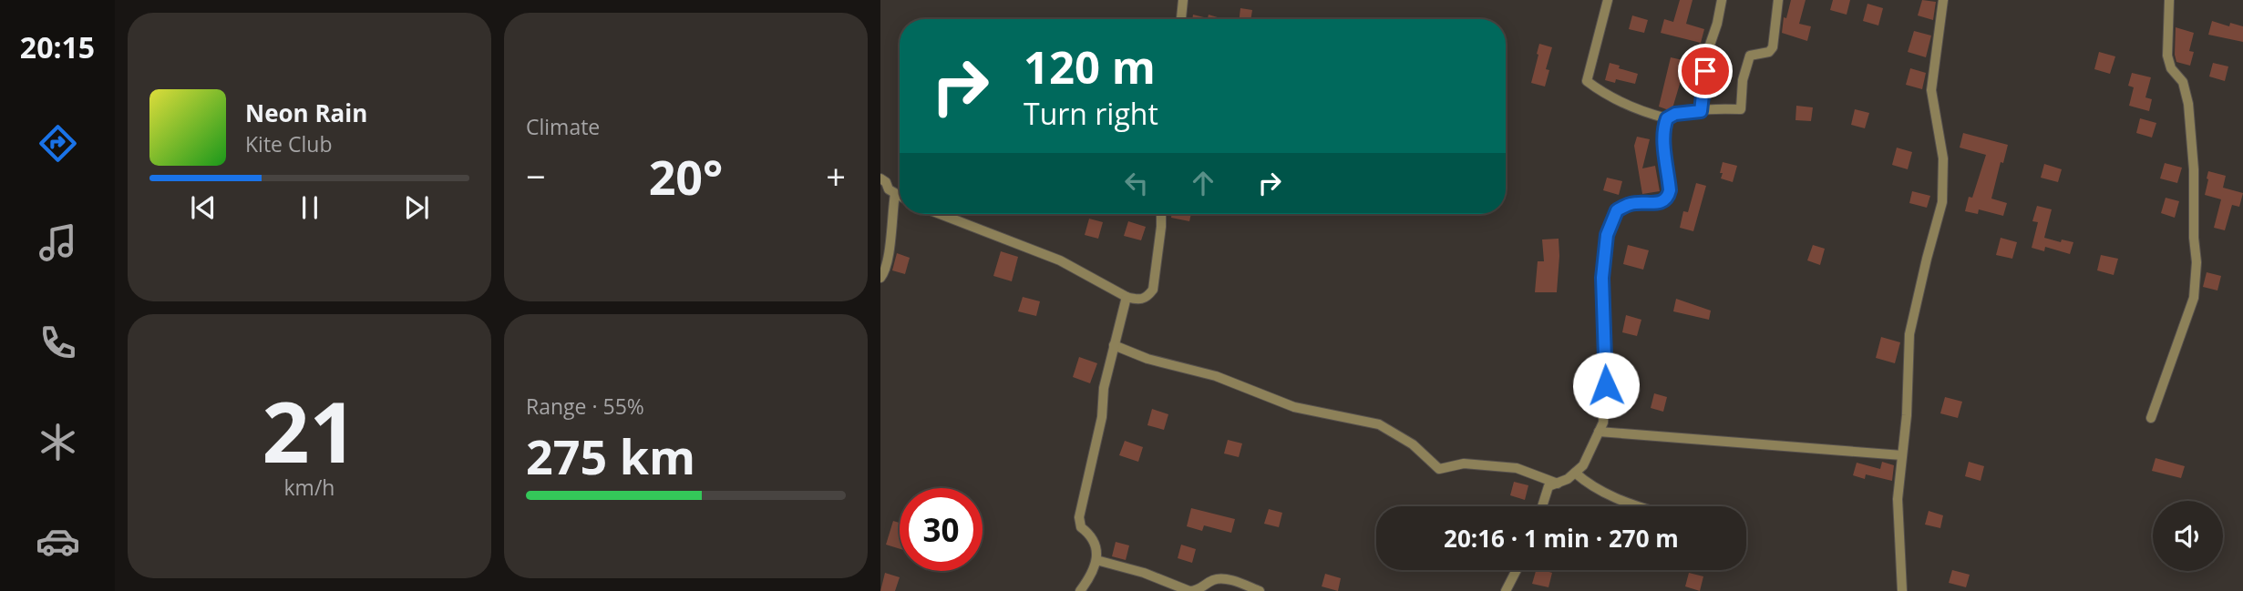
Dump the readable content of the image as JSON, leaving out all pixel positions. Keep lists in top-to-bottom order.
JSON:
{
  "page": {
    "tabs": "20:15",
    "tile": [
      "Climate",
      ["21", "km/h"],
      ["Range · 55%", "275 km"]
    ],
    "turn": ["120 m", "Turn right"],
    "song": ["Neon Rain", "Kite Club"],
    "heat": ["−", "20°", "+"],
    "limit": "30",
    "trip": "20:16 · 1 min · 270 m"
  }
}
